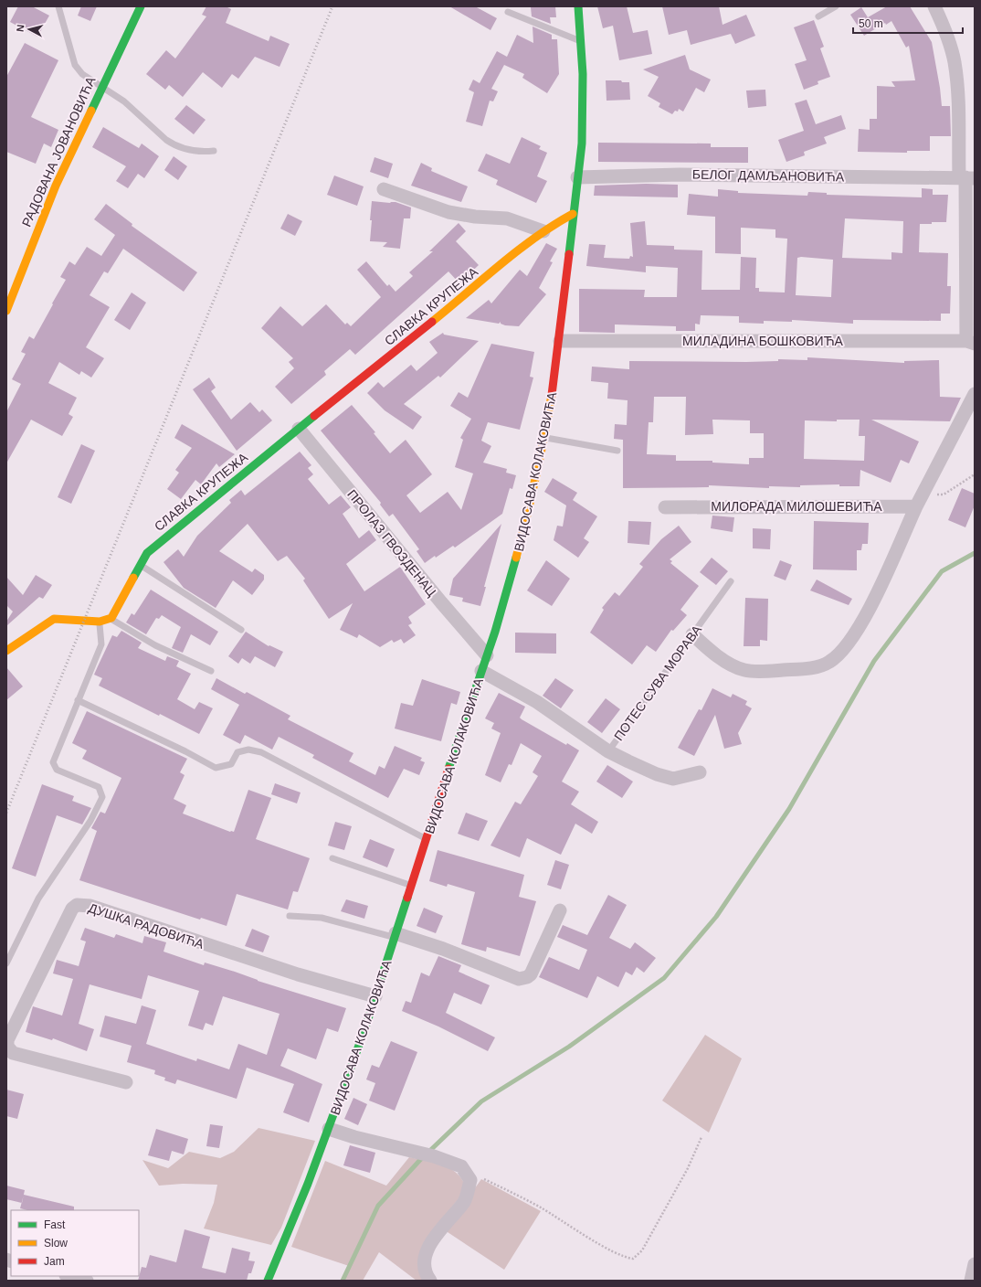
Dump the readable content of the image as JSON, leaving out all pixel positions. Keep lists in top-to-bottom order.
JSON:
{
  "streets": {
    "street": [
      "РАДОВАНА ЈОВАНОВИЋА",
      "БЕЛОГ ДАМЉАНОВИЋА",
      "СЛАВКА КРУПЕЖА",
      "МИЛАДИНА БОШКОВИЋА",
      "ВИДОСАВА КОЛАКОВИЋА",
      "МИЛОРАДА МИЛОШЕВИЋА",
      "ПРОЛАЗ ГВОЗДЕНАЦ",
      "ПОТЕС СУВА МОРАВА",
      "ДУШКА РАДОВИЋА"
    ]
  },
  "crossings": [
    ["СЛАВКА КРУПЕЖА", "ВИДОСАВА КОЛАКОВИЋА"],
    ["СЛАВКА КРУПЕЖА", "ПРОЛАЗ ГВОЗДЕНАЦ"],
    ["МИЛАДИНА БОШКОВИЋА", "ВИДОСАВА КОЛАКОВИЋА"],
    ["ВИДОСАВА КОЛАКОВИЋА", "ПРОЛАЗ ГВОЗДЕНАЦ"],
    ["ВИДОСАВА КОЛАКОВИЋА", "ПОТЕС СУВА МОРАВА"],
    ["ВИДОСАВА КОЛАКОВИЋА", "ДУШКА РАДОВИЋА"]
  ],
  "legend": ["Fast", "Slow", "Jam"],
  "scale_bar": "50 m",
  "north": "left"
}
